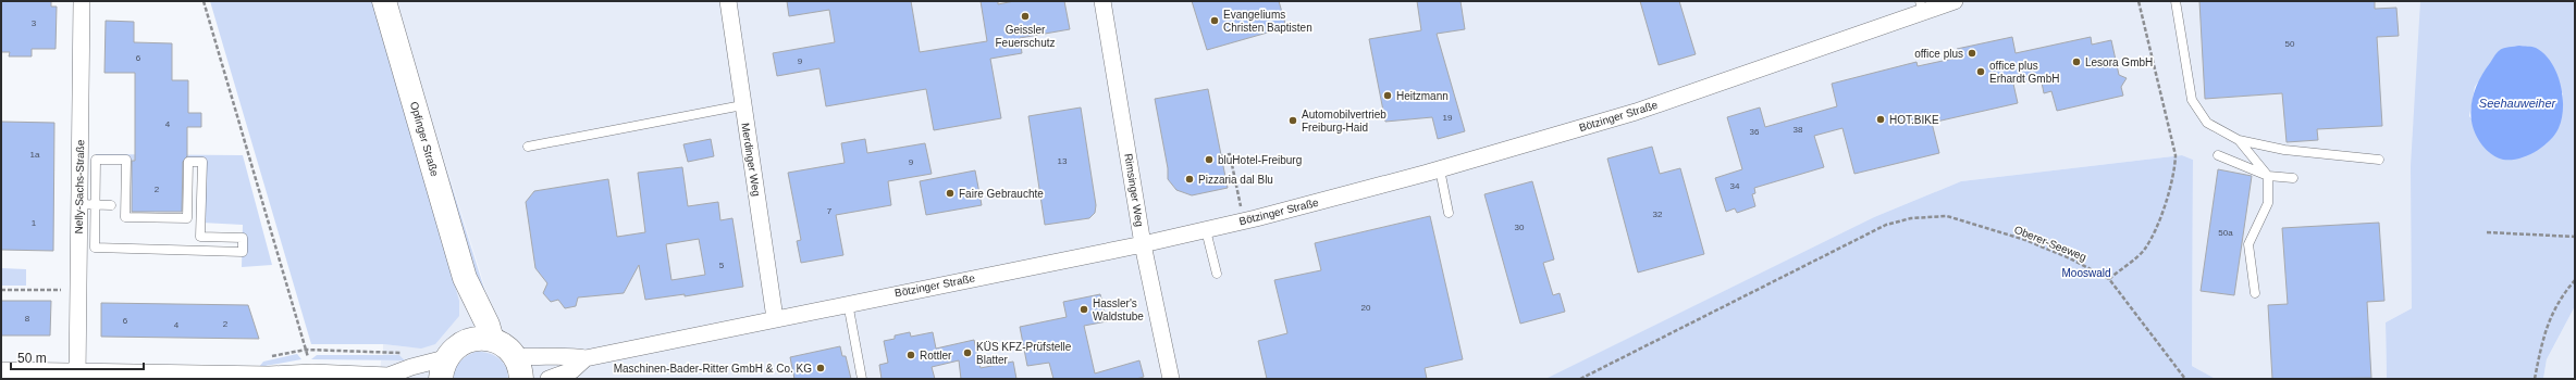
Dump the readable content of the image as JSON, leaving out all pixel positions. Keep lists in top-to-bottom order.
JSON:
{
  "streets": {
    "main road": ["Opfinger Straße"],
    "street": [
      "Bötzinger Straße",
      "Merdinger Weg",
      "Nelly-Sachs-Straße",
      "Rimsinger Weg"
    ],
    "path": ["Oberer-Seeweg"]
  },
  "crossings": [
    ["Bötzinger Straße", "Merdinger Weg"],
    ["Bötzinger Straße", "Rimsinger Weg"]
  ],
  "water": ["Seehauweiher"],
  "parks": ["Mooswald"],
  "places": [
    "Geissler Feuerschutz",
    "Evangeliums Christen Baptisten",
    "office plus",
    "Lesora GmbH",
    "office plus Erhardt GmbH",
    "Heitzmann",
    "HOT.BIKE",
    "Automobilvertrieb Freiburg-Haid",
    "bluHotel-Freiburg",
    "Pizzaria dal Blu",
    "Faire Gebrauchte",
    "Hassler's Waldstube",
    "KÜS KFZ-Prüfstelle Blatter",
    "Rottler",
    "Maschinen-Bader-Ritter GmbH & Co. KG"
  ],
  "house_numbers": [
    "3",
    "50",
    "6",
    "9",
    "19",
    "4",
    "38",
    "36",
    "1a",
    "13",
    "9",
    "34",
    "2",
    "7",
    "32",
    "1",
    "30",
    "50a",
    "5",
    "20",
    "8",
    "6",
    "2",
    "4"
  ],
  "scale_bar": "50 m"
}
